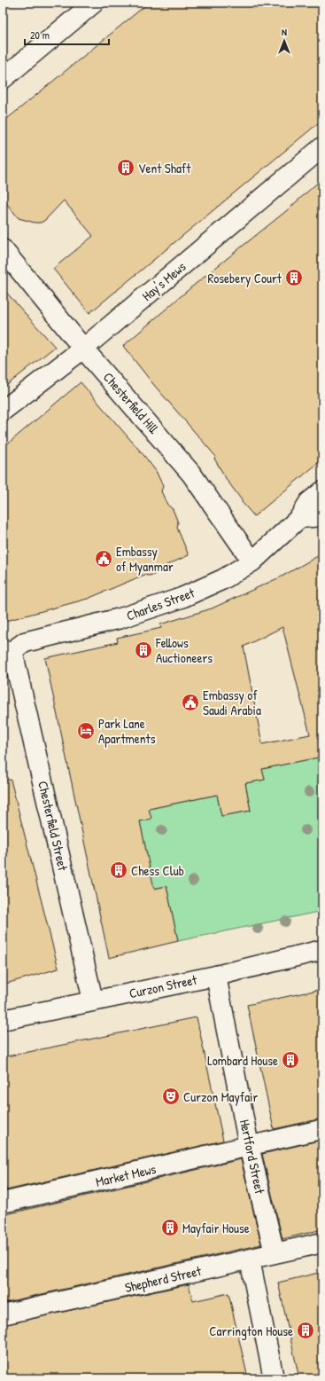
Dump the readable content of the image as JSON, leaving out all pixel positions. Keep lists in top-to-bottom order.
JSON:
{
  "streets": {
    "street": [
      "Hay's Mews",
      "Chesterfield Hill",
      "Charles Street",
      "Chesterfield Street",
      "Curzon Street",
      "Hertford Street",
      "Market Mews",
      "Shepherd Street"
    ]
  },
  "crossings": [
    ["Hay's Mews", "Chesterfield Hill"],
    ["Chesterfield Hill", "Charles Street"],
    ["Charles Street", "Chesterfield Street"],
    ["Chesterfield Street", "Curzon Street"],
    ["Curzon Street", "Hertford Street"],
    ["Hertford Street", "Market Mews"],
    ["Hertford Street", "Shepherd Street"]
  ],
  "places": {
    "building": [
      "Vent Shaft",
      "Rosebery Court",
      "Fellows Auctioneers",
      "Chess Club",
      "Lombard House",
      "Mayfair House",
      "Carrington House"
    ],
    "public building": ["Embassy of Myanmar", "Embassy of Saudi Arabia"],
    "hotel": ["Park Lane Apartments"],
    "theatre": ["Curzon Mayfair"]
  },
  "scale_bar": "20 m",
  "north": "top"
}
